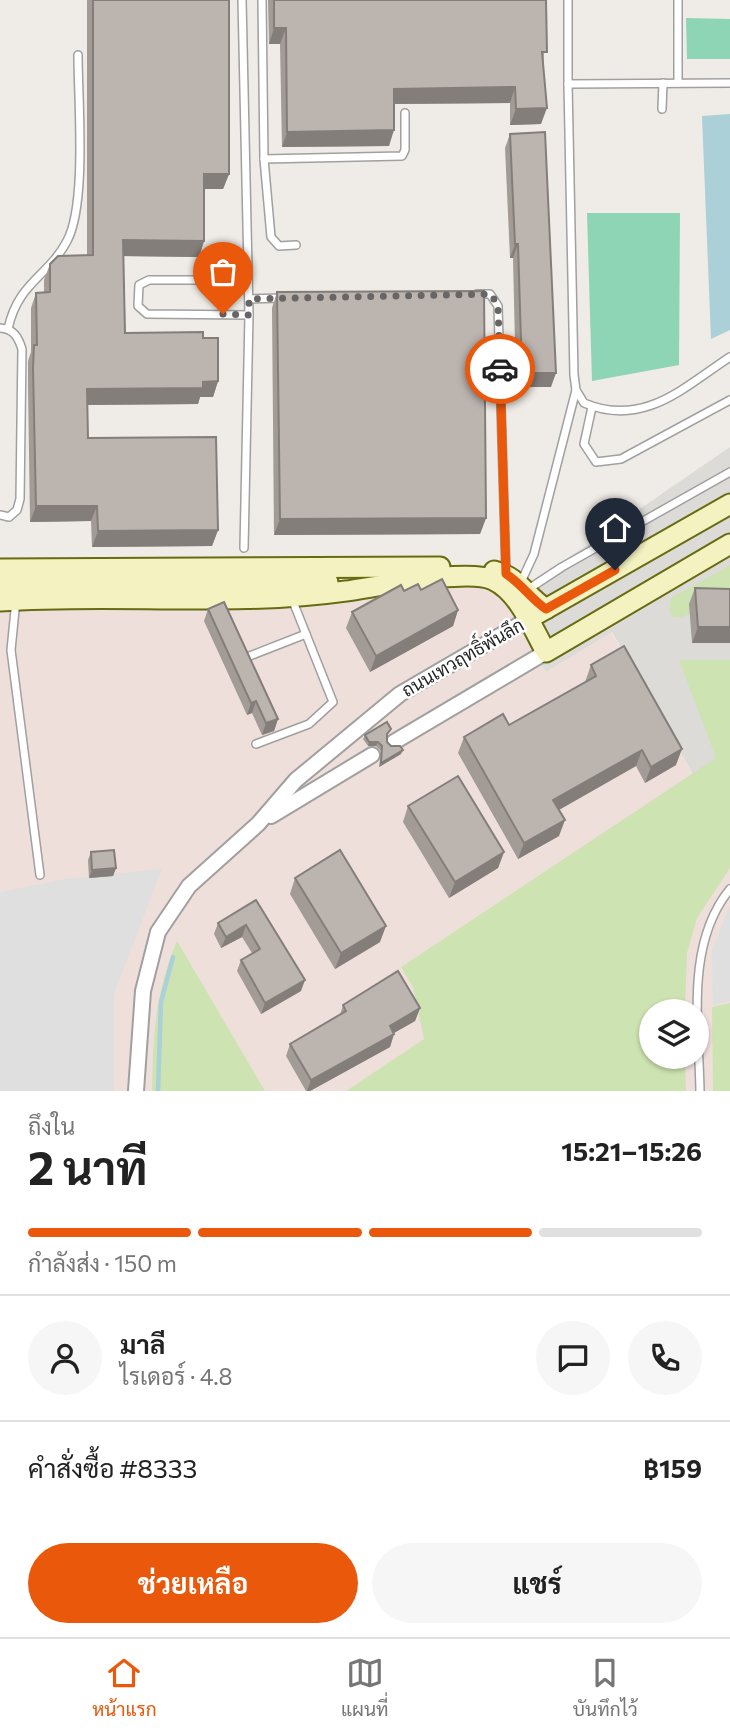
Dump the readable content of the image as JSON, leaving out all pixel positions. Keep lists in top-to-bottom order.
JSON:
{
  "streets": {
    "street": ["ถนนเทวฤทธิ์พันลึก"]
  },
  "page": {
    "heading": ["2 นาที", "ถึงใน", "15:21–15:26"],
    "panel": [
      "มาลี",
      "ไรเดอร์ · 4.8",
      "คำสั่งซื้อ #8333",
      "฿159"
    ],
    "bar": "กำลังส่ง · 150 m",
    "buttons": ["ช่วยเหลือ", "แชร์"],
    "tabs": ["หน้าแรก", "แผนที่", "บันทึกไว้"]
  }
}
